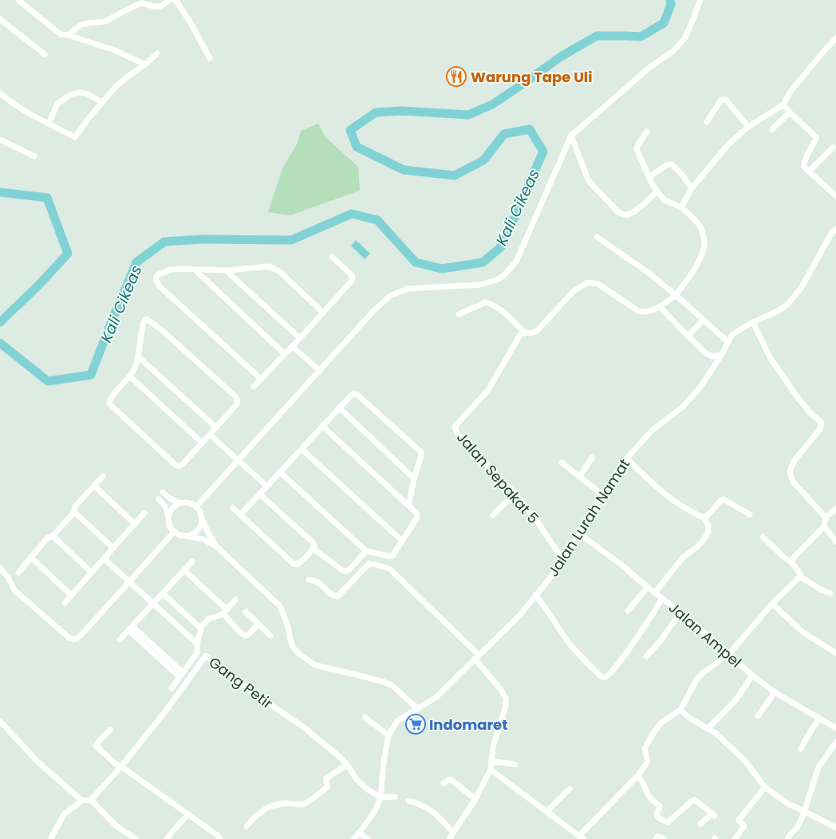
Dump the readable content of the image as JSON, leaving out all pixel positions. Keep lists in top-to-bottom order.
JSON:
{
  "streets": {
    "street": [
      "Jalan Sepakat 5",
      "Jalan Lurah Namat",
      "Jalan Ampel",
      "Gang Petir"
    ]
  },
  "crossings": [
    ["Jalan Sepakat 5", "Jalan Lurah Namat"],
    ["Jalan Lurah Namat", "Jalan Ampel"],
    ["Jalan Lurah Namat", "Gang Petir"]
  ],
  "water": ["Kali Cikeas"],
  "places": {
    "restaurant": ["Warung Tape Uli"],
    "supermarket": ["Indomaret"]
  }
}
